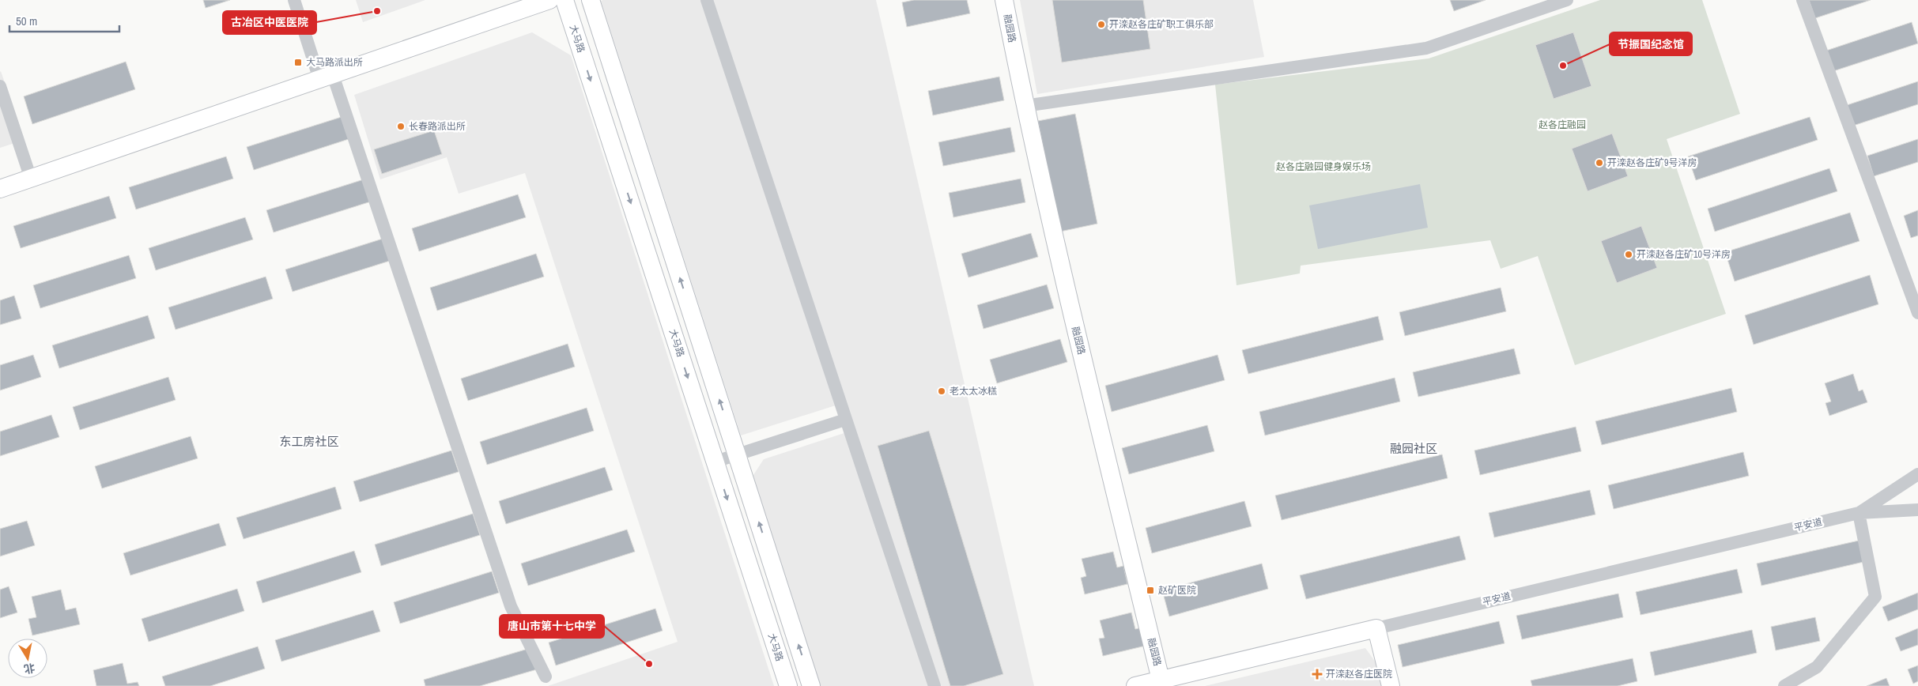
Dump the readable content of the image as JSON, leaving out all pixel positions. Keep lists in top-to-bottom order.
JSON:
{
  "streets": {
    "street": ["融园路", "大马路", "平安道"]
  },
  "crossings": [
    ["融园路", "平安道"]
  ],
  "districts": ["东工房社区", "融园社区"],
  "parks": ["赵各庄融园", "赵各庄融园健身娱乐场"],
  "places": {
    "other": [
      "古冶区中医医院",
      "开滦赵各庄矿职工俱乐部",
      "节振国纪念馆",
      "长春路派出所",
      "开滦赵各庄矿9号洋房",
      "开滦赵各庄矿10号洋房",
      "老太太冰糕",
      "唐山市第十七中学"
    ],
    "transit": ["大马路派出所", "赵矿医院"],
    "health": ["开滦赵各庄医院"]
  },
  "scale_bar": "50 m",
  "north": "bottom"
}
